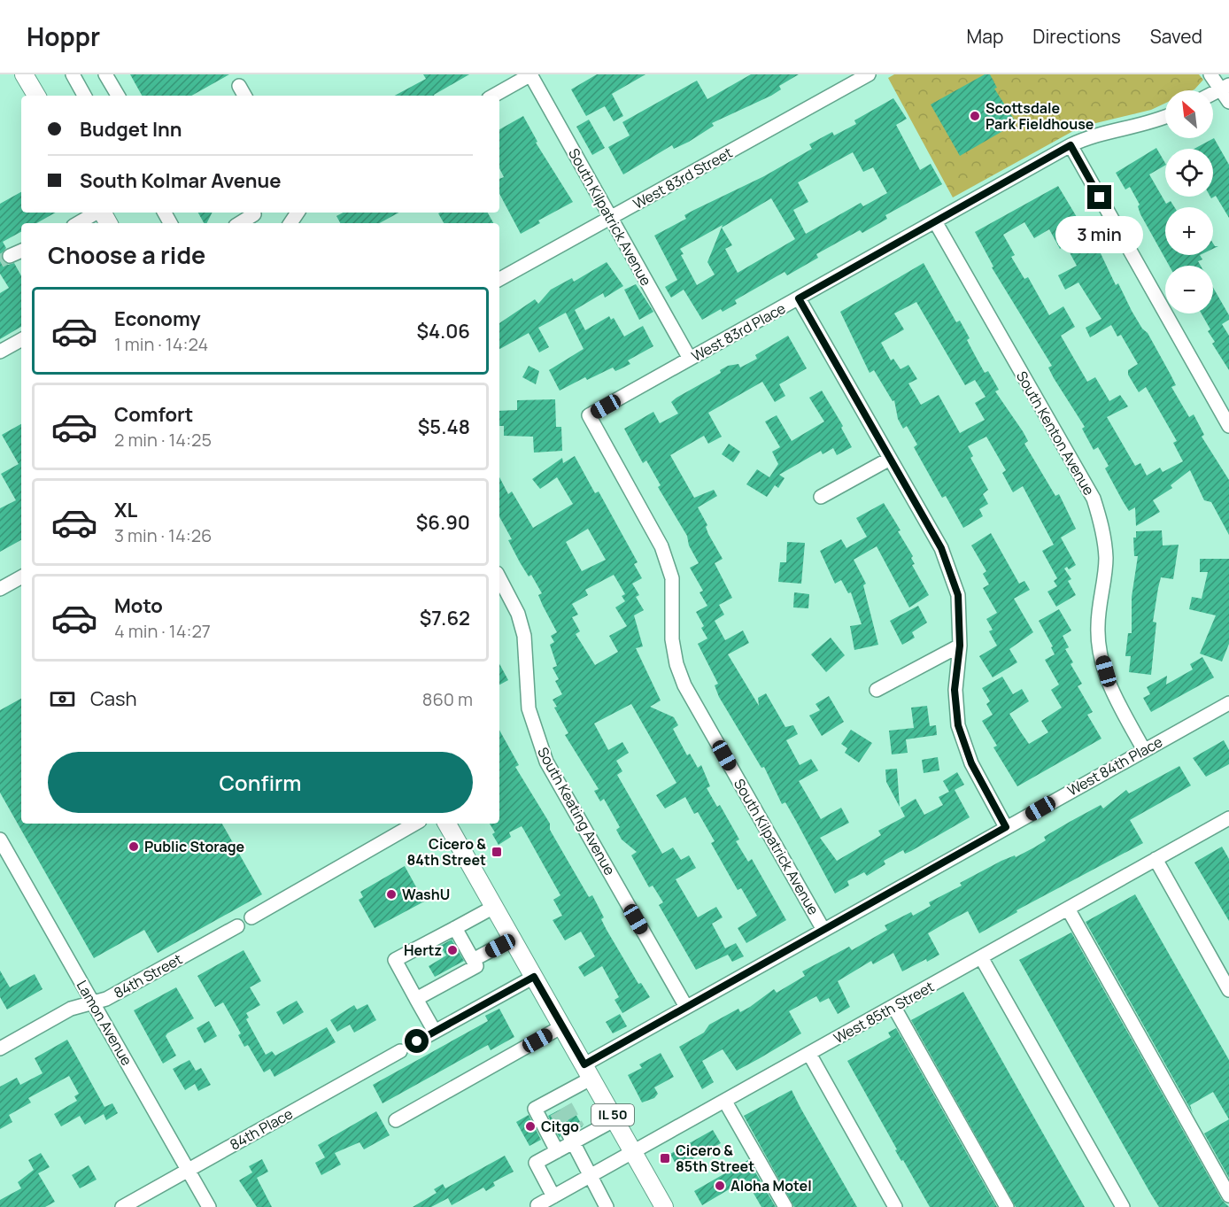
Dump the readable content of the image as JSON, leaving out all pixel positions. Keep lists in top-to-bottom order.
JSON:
{
  "streets": {
    "main road": ["IL 50"],
    "street": [
      "West 83rd Street",
      "South Kilpatrick Avenue",
      "West 83rd Place",
      "South Kenton Avenue",
      "West 84th Place",
      "South Keating Avenue",
      "84th Street",
      "West 85th Street",
      "Lamon Avenue",
      "84th Place"
    ]
  },
  "crossings": [
    ["West 83rd Street", "South Kilpatrick Avenue"],
    ["South Kilpatrick Avenue", "West 83rd Place"],
    ["South Kilpatrick Avenue", "West 84th Place"],
    ["West 83rd Place", "South Kenton Avenue"],
    ["South Kenton Avenue", "West 84th Place"],
    ["West 84th Place", "South Keating Avenue"],
    ["West 84th Place", "IL 50"],
    ["84th Street", "Lamon Avenue"],
    ["West 85th Street", "IL 50"],
    ["Lamon Avenue", "84th Place"]
  ],
  "places": {
    "other": [
      "Scottsdale Park Fieldhouse",
      "Public Storage",
      "WashU",
      "Hertz",
      "Citgo",
      "Aloha Motel"
    ],
    "transit": ["Cicero & 84th Street", "Cicero & 85th Street"]
  },
  "north": "top left",
  "page": {
    "header": "Hoppr",
    "nav": ["Map", "Directions", "Saved"],
    "map_buttons": ["+", "−"],
    "banner": ["Budget Inn", "South Kolmar Avenue"],
    "bubble": "3 min",
    "heading": "Choose a ride",
    "list": [
      {
        "name": "Economy",
        "note": "1 min · 14:24",
        "value": "$4.06"
      },
      {
        "name": "Comfort",
        "note": "2 min · 14:25",
        "value": "$5.48"
      },
      {
        "name": "XL",
        "note": "3 min · 14:26",
        "value": "$6.90"
      },
      {
        "name": "Moto",
        "note": "4 min · 14:27",
        "value": "$7.62"
      }
    ],
    "pay": ["Cash", "860 m"],
    "buttons": "Confirm"
  }
}
